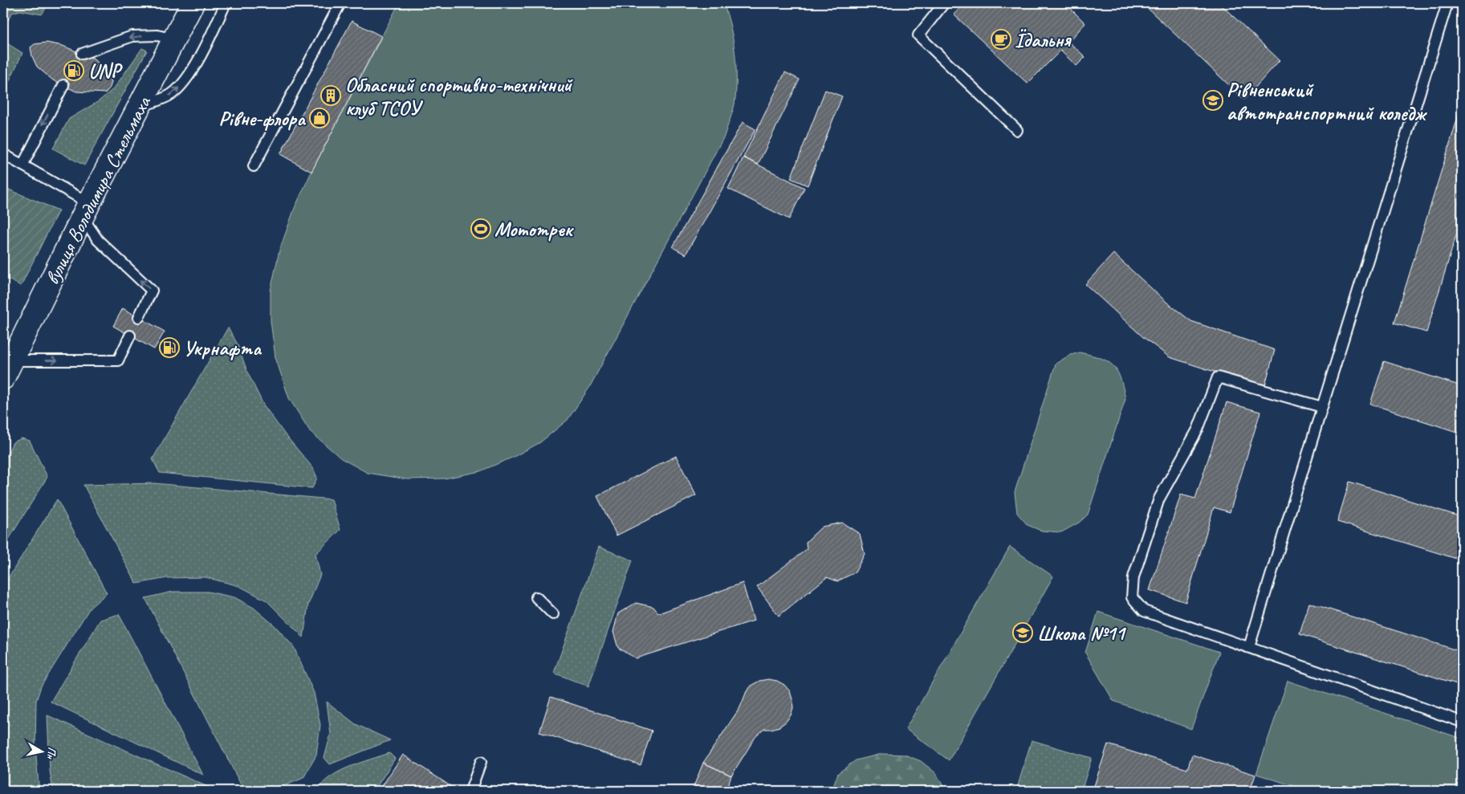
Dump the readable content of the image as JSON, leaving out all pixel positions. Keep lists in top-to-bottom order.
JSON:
{
  "streets": {
    "main road": ["вулиця Володимира Стельмаха"]
  },
  "places": {
    "cafe": ["Їдальня"],
    "fuel station": ["UNP", "Укрнафта"],
    "building": ["Обласний спортивно-технічний клуб ТСОУ"],
    "school or university": ["Рівненський автотранспортний коледж", "Школа №11"],
    "shop": ["Рівне-флора"],
    "sports": ["Мототрек"]
  },
  "north": "right"
}
